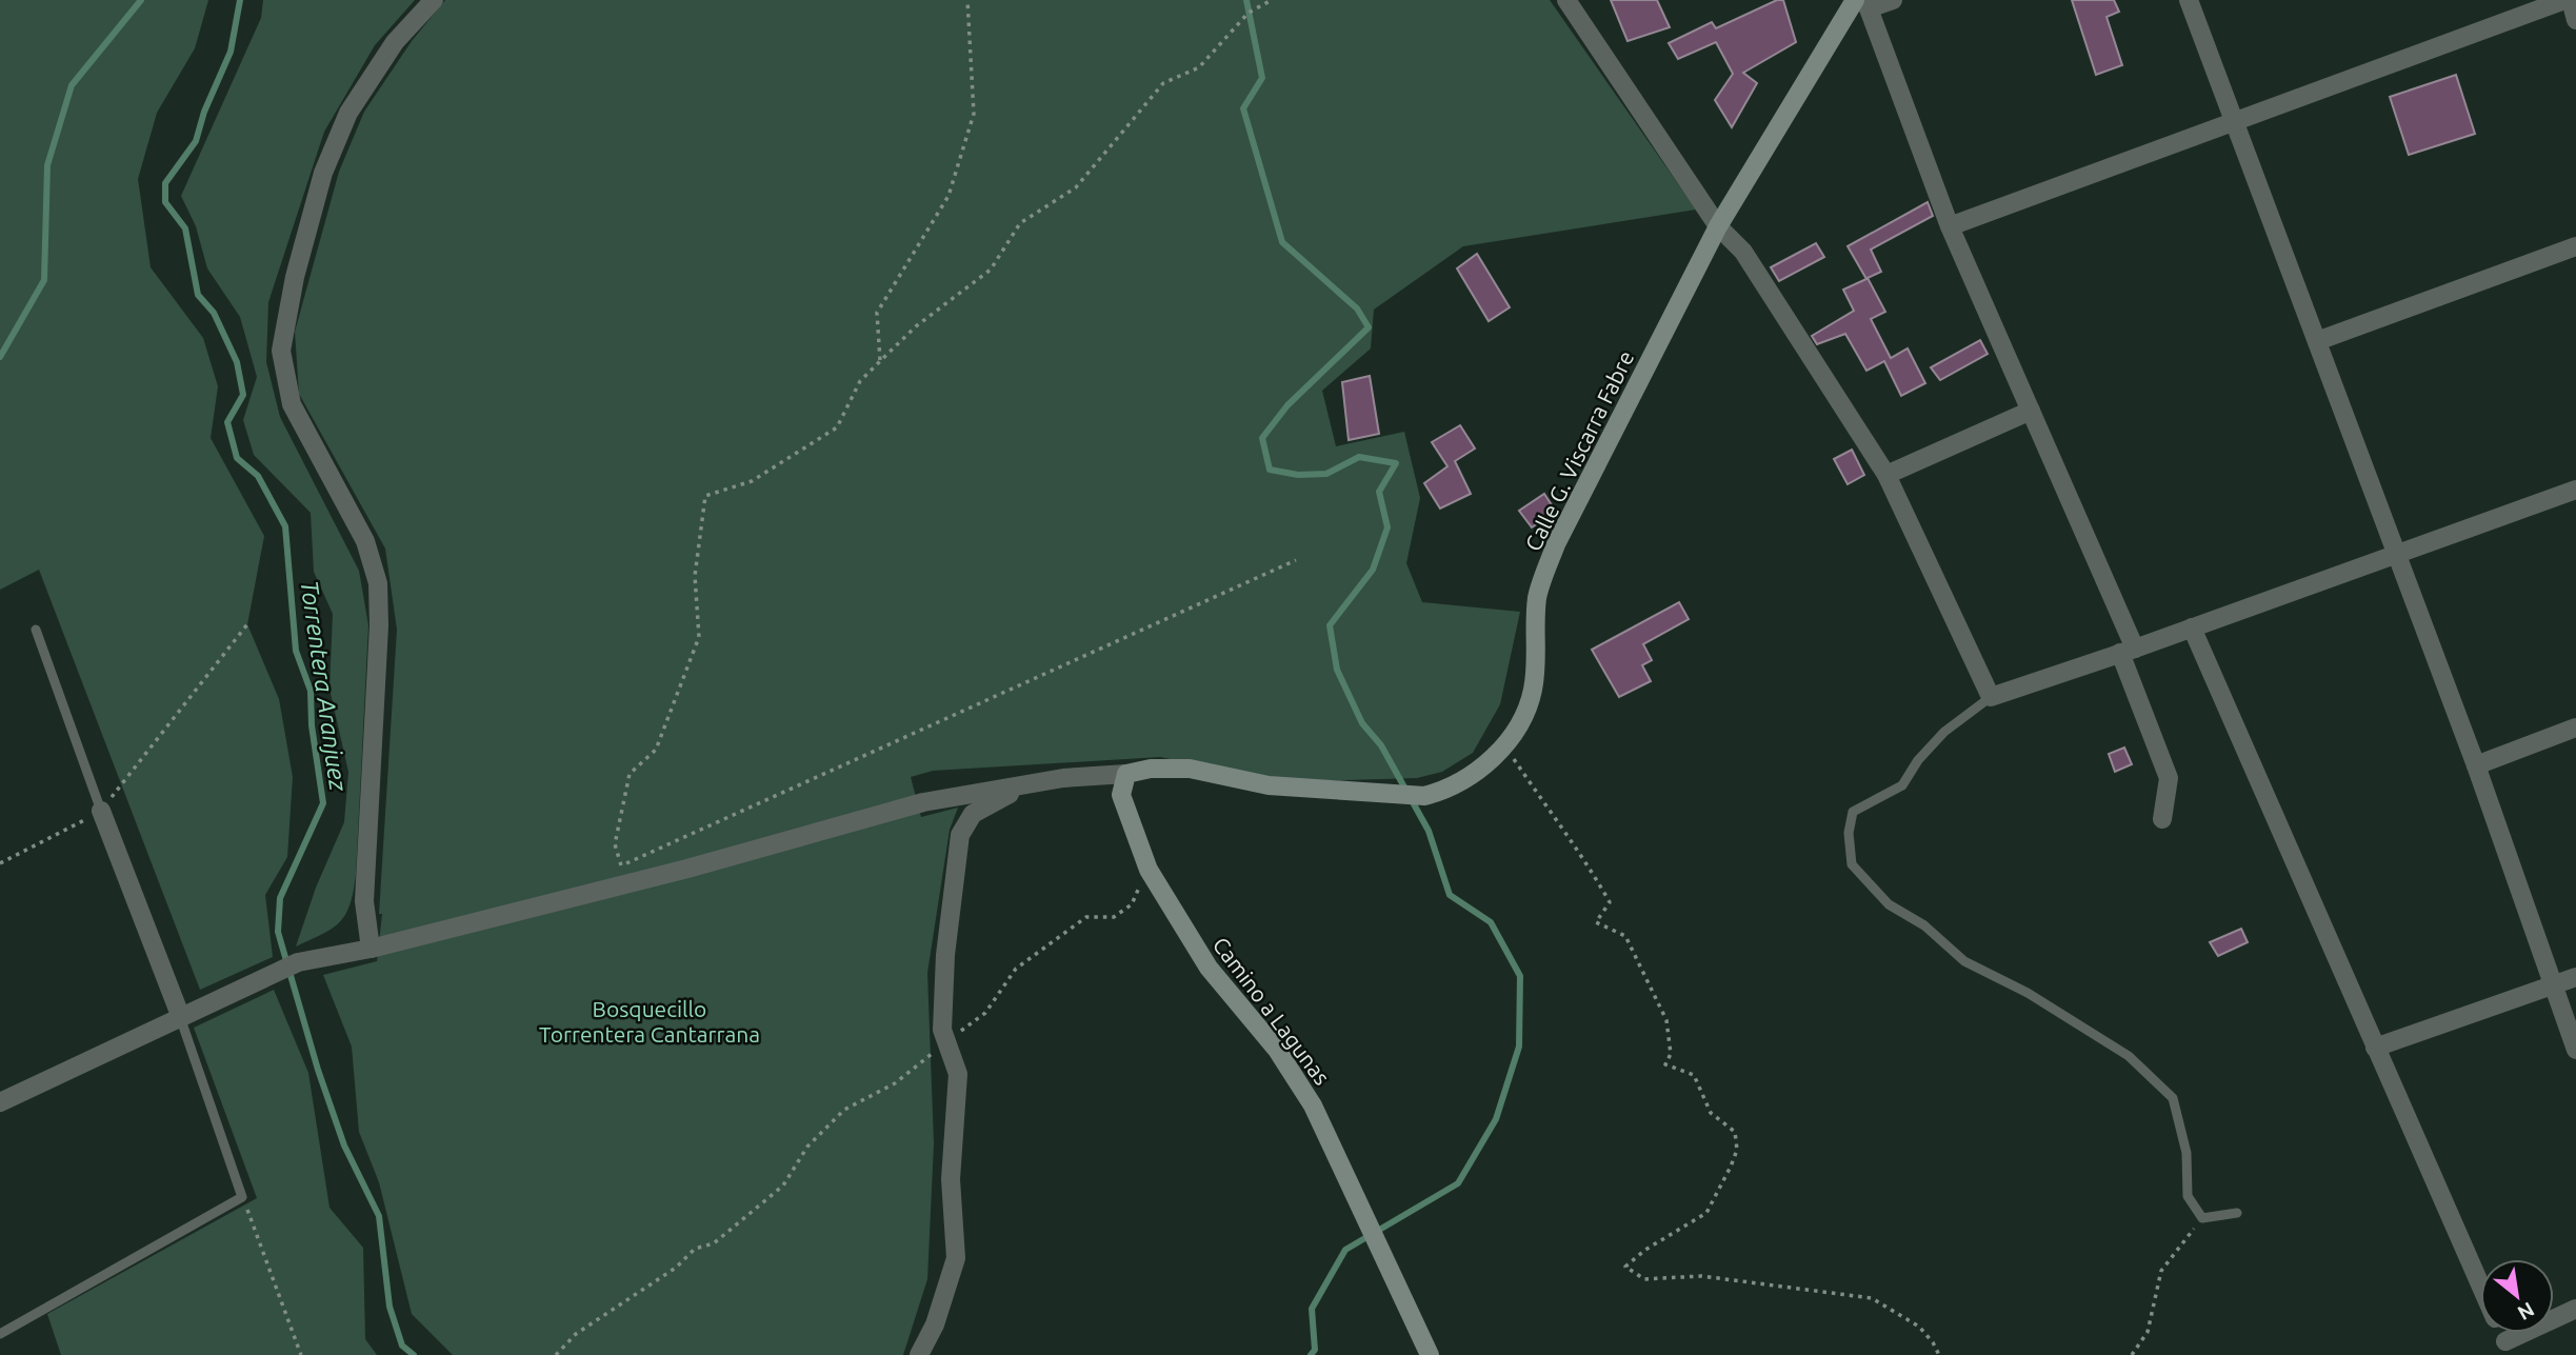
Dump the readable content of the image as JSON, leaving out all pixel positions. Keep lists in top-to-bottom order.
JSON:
{
  "streets": {
    "street": ["Calle G. Viscarra Fabre", "Camino a Lagunas"]
  },
  "crossings": [
    ["Calle G. Viscarra Fabre", "Camino a Lagunas"]
  ],
  "water": ["Torrentera Aranjuez"],
  "parks": ["Bosquecillo Torrentera Cantarrana"],
  "north": "bottom right"
}
